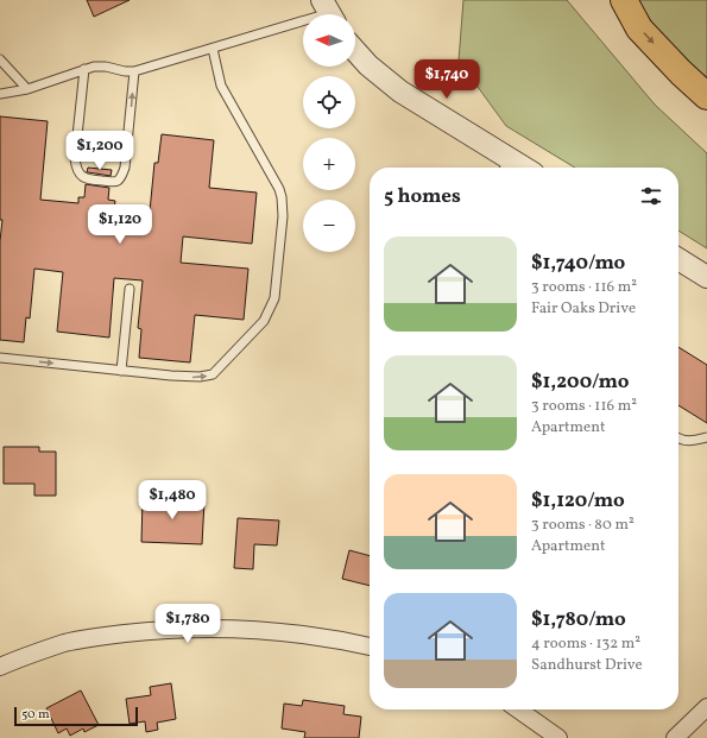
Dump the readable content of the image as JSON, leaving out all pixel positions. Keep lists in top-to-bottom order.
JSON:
{
  "scale_bar": "50 m",
  "north": "left",
  "page": {
    "map_buttons": ["+", "−"],
    "price": [
      "$1,740",
      "$1,200",
      "$1,120",
      "$1,480",
      "$1,780"
    ],
    "heading": "5 homes",
    "list": [
      {
        "name": "$1,740/mo",
        "note": "3 rooms · 116 m² · Fair Oaks Drive"
      },
      {
        "name": "$1,200/mo",
        "note": "3 rooms · 116 m² · Apartment"
      },
      {
        "name": "$1,120/mo",
        "note": "3 rooms · 80 m² · Apartment"
      },
      {
        "name": "$1,780/mo",
        "note": "4 rooms · 132 m² · Sandhurst Drive"
      }
    ],
    "scale": "50 m"
  }
}
